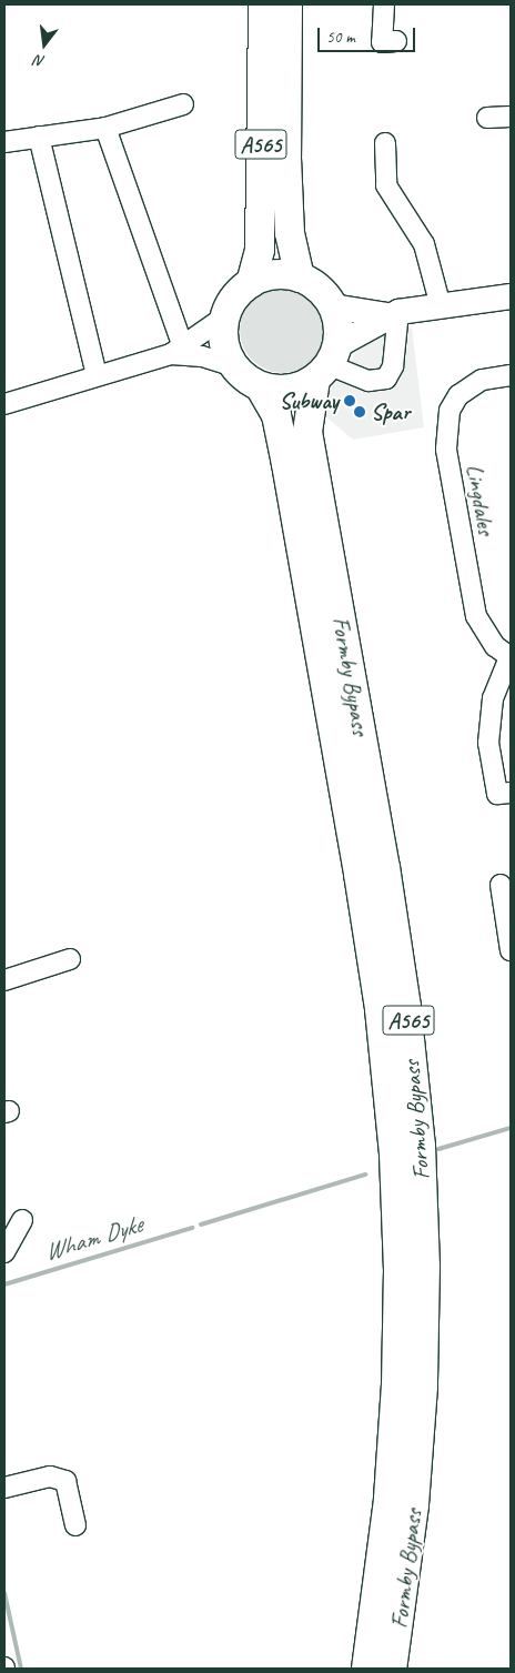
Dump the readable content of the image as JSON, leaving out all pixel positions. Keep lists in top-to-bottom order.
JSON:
{
  "streets": {
    "highway": ["A565", "Formby Bypass"],
    "street": ["Lingdales"]
  },
  "crossings": [
    ["A565", "Formby Bypass"]
  ],
  "water": ["Wham Dyke"],
  "places": ["Subway", "Spar"],
  "scale_bar": "50 m",
  "north": "bottom"
}
